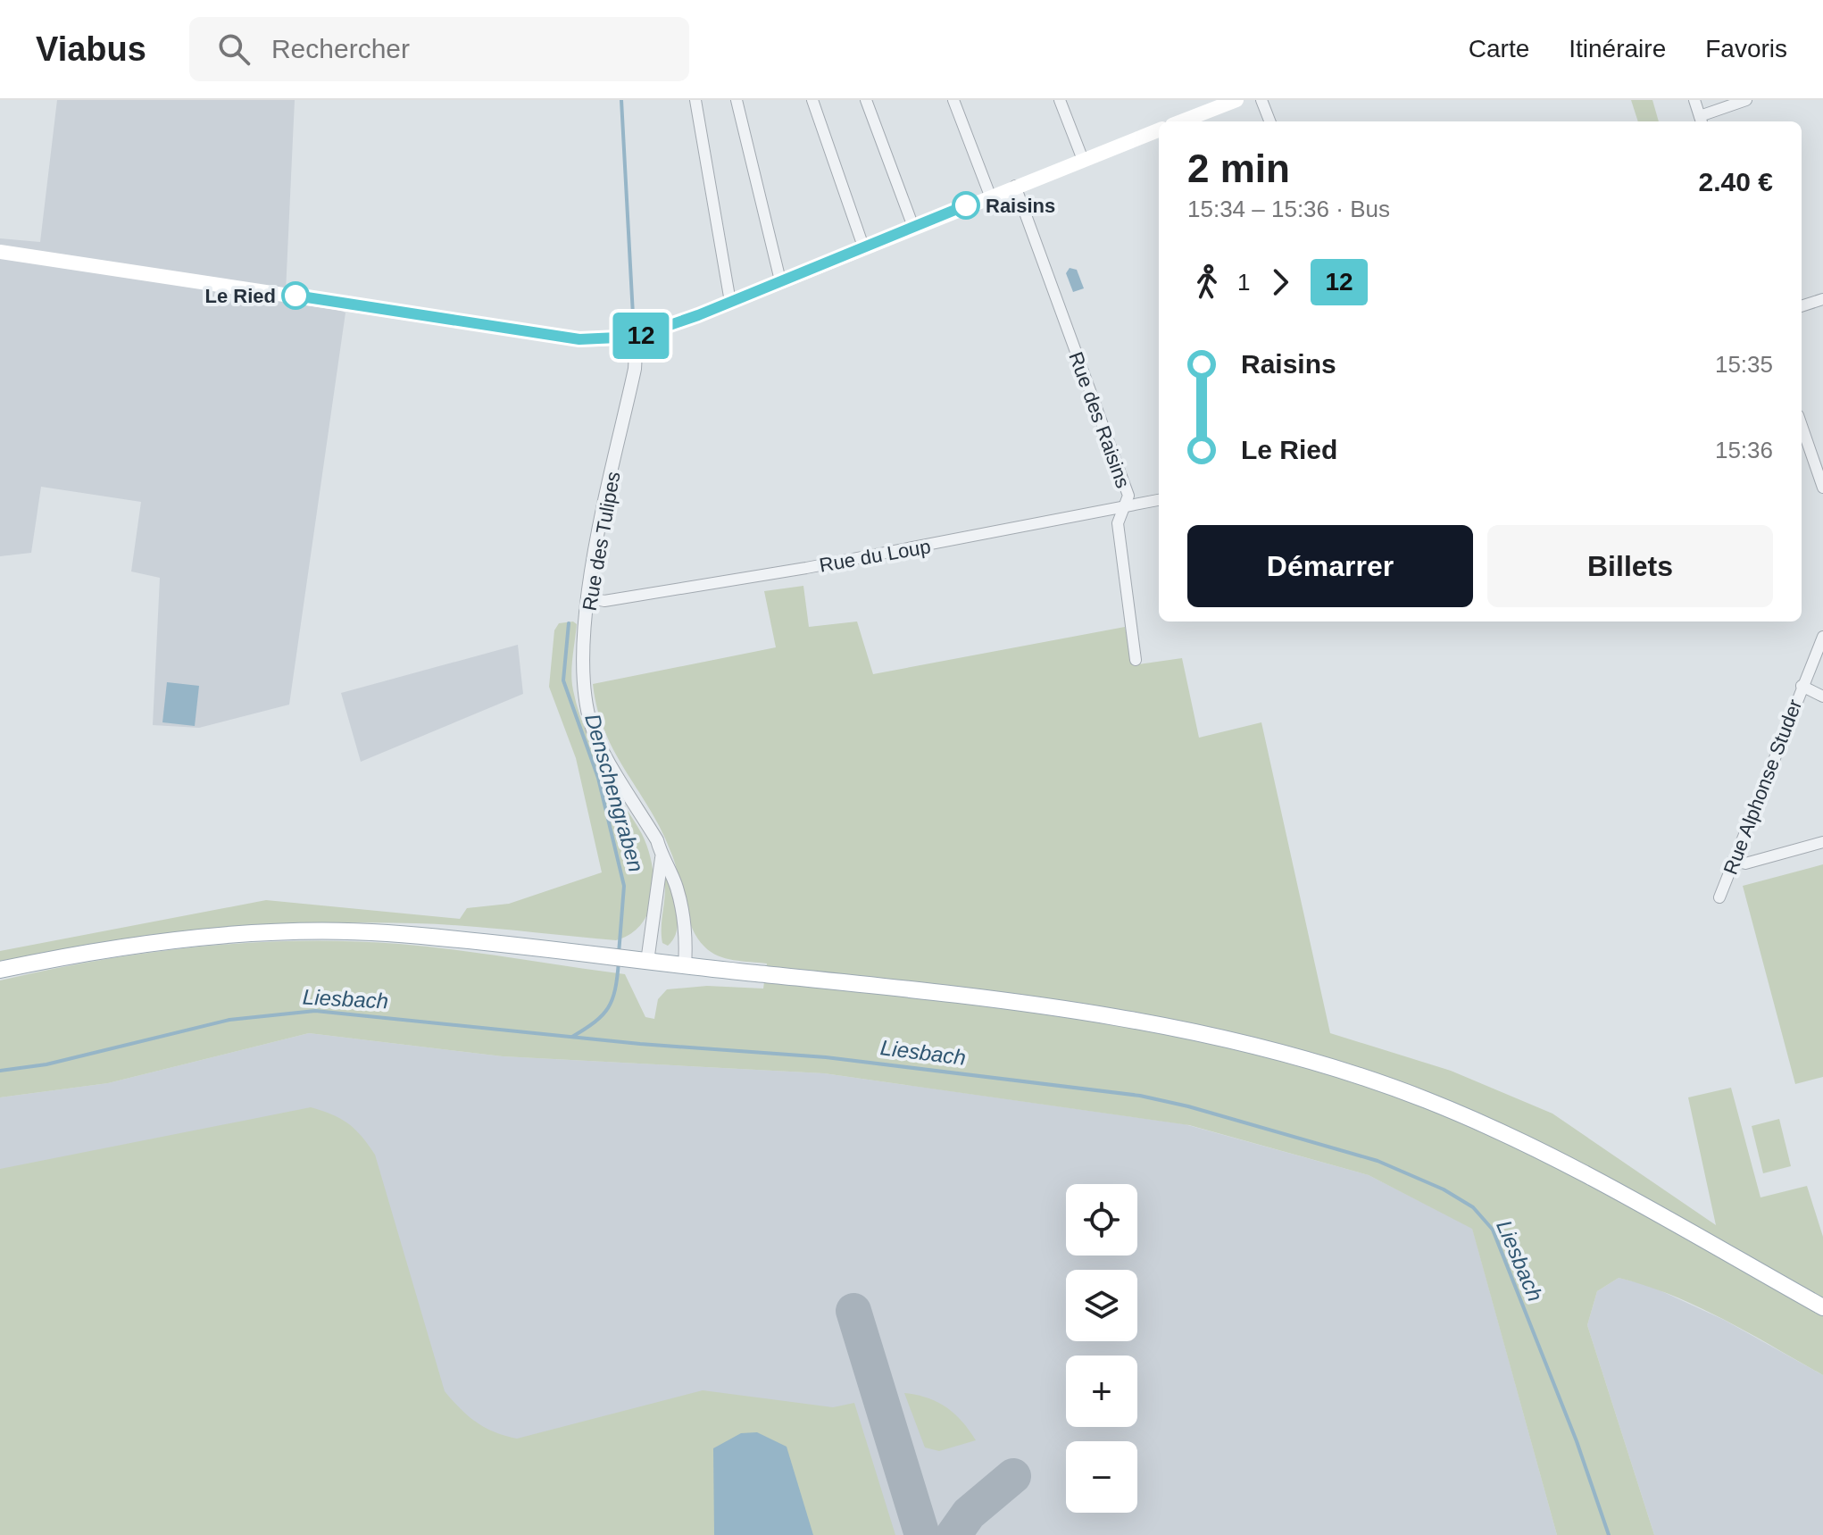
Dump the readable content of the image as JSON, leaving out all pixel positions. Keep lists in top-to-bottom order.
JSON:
{
  "streets": {
    "street": [
      "Rue des Raisins",
      "Rue des Tulipes",
      "Rue du Loup",
      "Rue Alphonse Studer"
    ]
  },
  "crossings": [
    ["Rue des Raisins", "Rue du Loup"],
    ["Rue des Tulipes", "Rue du Loup"]
  ],
  "water": ["Denschengraben", "Liesbach"],
  "places": ["Raisins", "Le Ried"],
  "lines": ["bus line 12"],
  "page": {
    "header": "Viabus",
    "search": "Rechercher",
    "nav": ["Carte", "Itinéraire", "Favoris"],
    "on_map": "12",
    "heading": ["2 min", "15:34 – 15:36 · Bus", "2.40 €"],
    "legs": ["1", "12"],
    "list": [
      {
        "name": "Raisins",
        "value": "15:35"
      },
      {
        "name": "Le Ried",
        "value": "15:36"
      }
    ],
    "buttons": ["Démarrer", "Billets"],
    "map_buttons": ["+", "−"]
  }
}
